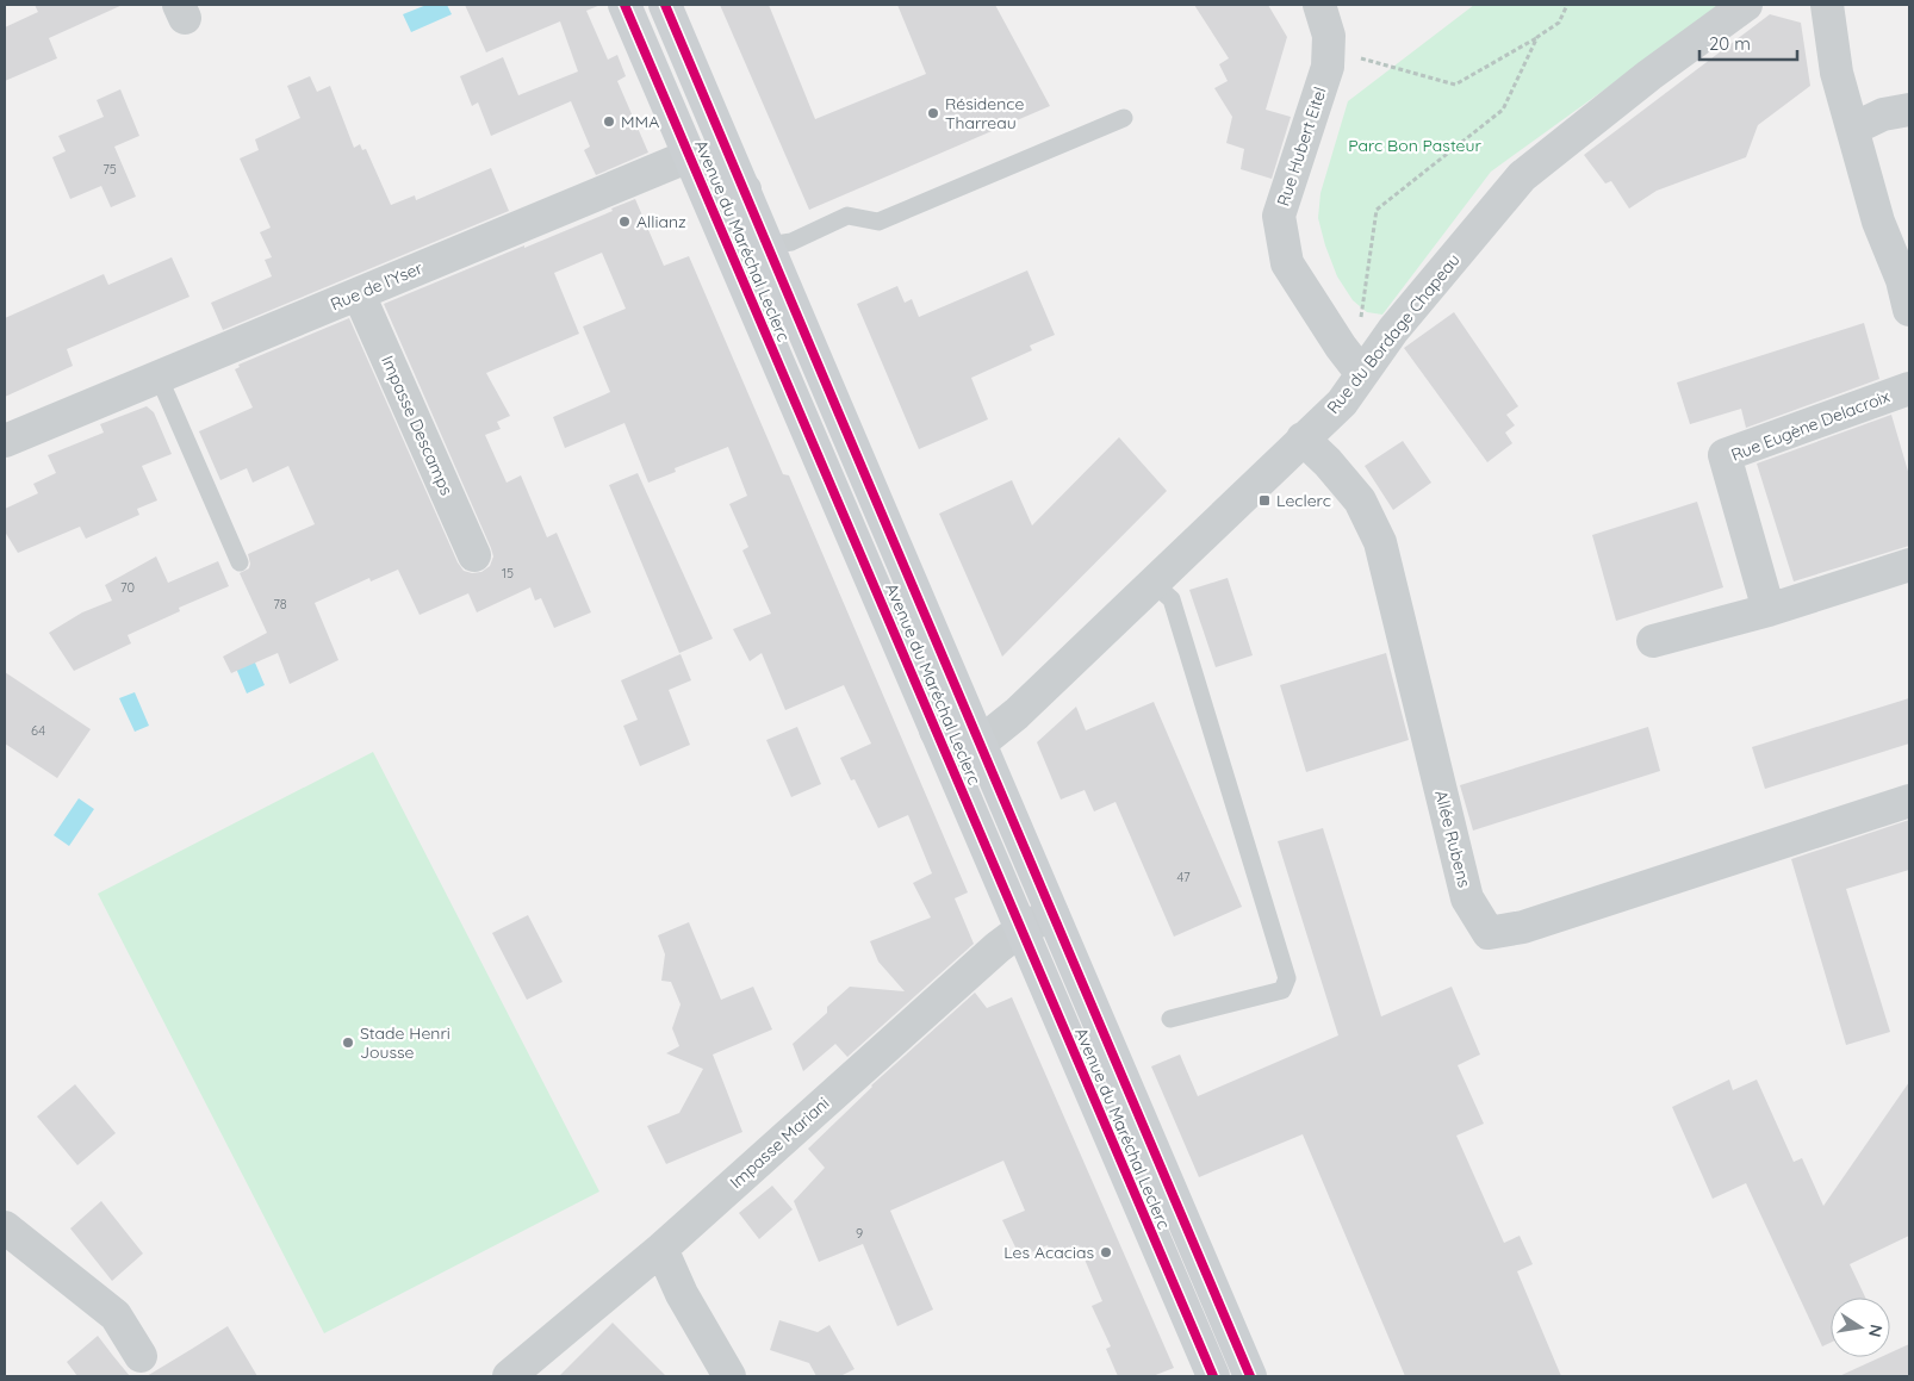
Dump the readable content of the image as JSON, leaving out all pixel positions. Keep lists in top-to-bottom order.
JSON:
{
  "streets": {
    "main road": ["Avenue du Maréchal Leclerc"],
    "street": [
      "Rue Hubert Eitel",
      "Rue de l’Yser",
      "Rue du Bordage Chapeau",
      "Impasse Descamps",
      "Rue Eugène Delacroix",
      "Allée Rubens",
      "Impasse Mariani"
    ]
  },
  "crossings": [
    ["Rue Hubert Eitel", "Rue du Bordage Chapeau"],
    ["Avenue du Maréchal Leclerc", "Rue de l’Yser"],
    ["Avenue du Maréchal Leclerc", "Rue du Bordage Chapeau"],
    ["Avenue du Maréchal Leclerc", "Impasse Mariani"],
    ["Rue de l’Yser", "Impasse Descamps"],
    ["Rue du Bordage Chapeau", "Allée Rubens"]
  ],
  "parks": ["Parc Bon Pasteur"],
  "places": {
    "other": [
      "Résidence Tharreau",
      "MMA",
      "Allianz",
      "Stade Henri Jousse",
      "Les Acacias"
    ],
    "transit": ["Leclerc"]
  },
  "house_numbers": [
    "75",
    "15",
    "70",
    "78",
    "64",
    "47",
    "9"
  ],
  "scale_bar": "20 m",
  "north": "right"
}
